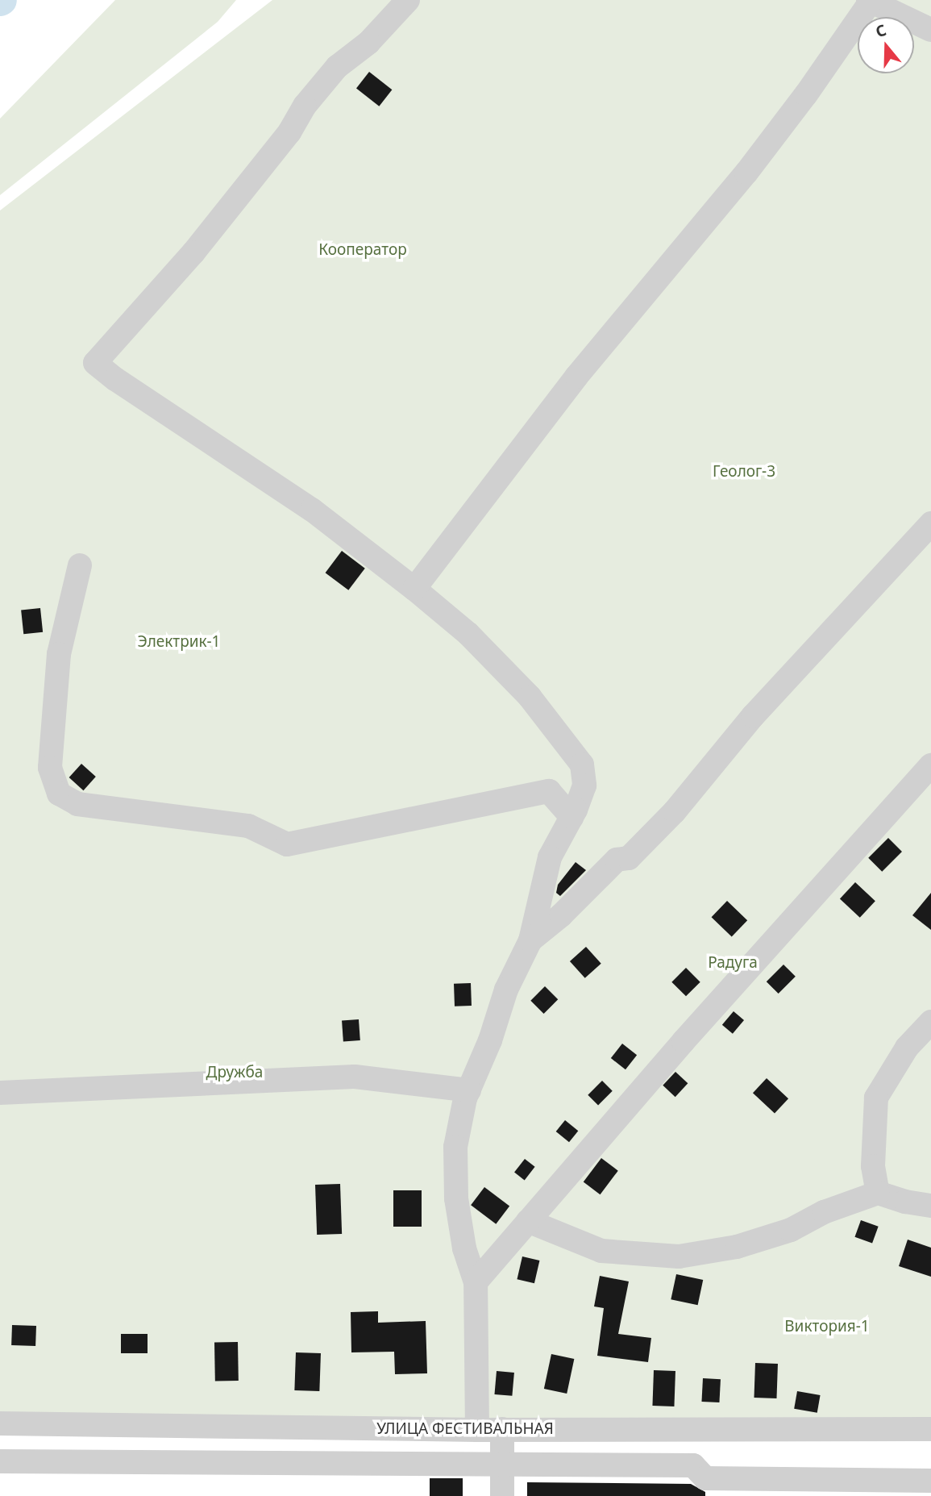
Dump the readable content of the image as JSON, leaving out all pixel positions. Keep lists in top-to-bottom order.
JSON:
{
  "streets": {
    "street": ["УЛИЦА ФЕСТИВАЛЬНАЯ"]
  },
  "parks": [
    "Кооператор",
    "Геолог-3",
    "Электрик-1",
    "Радуга",
    "Дружба",
    "Виктория-1"
  ],
  "north": "top"
}
